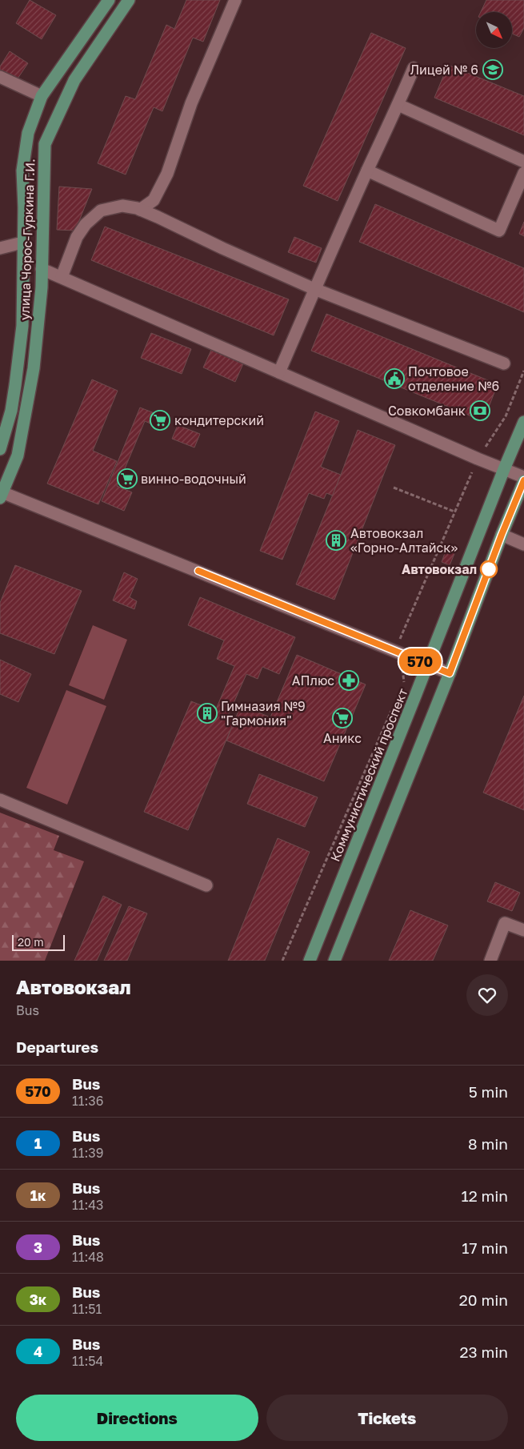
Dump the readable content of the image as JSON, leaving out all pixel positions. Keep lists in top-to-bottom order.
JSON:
{
  "streets": {
    "main road": ["улица Чорос-Гуркина Г.И.", "Коммунистический проспект"]
  },
  "places": {
    "school or university": ["Лицей № 6"],
    "public building": ["Почтовое отделение №6"],
    "bank": ["Совкомбанк"],
    "supermarket": ["кондитерский", "винно-водочный", "Аникс"],
    "building": ["Автовокзал «Горно-Алтайск»", "Гимназия №9 \"Гармония\""],
    "other": ["Автовокзал"],
    "pharmacy": ["АПлюс"]
  },
  "lines": ["bus line 570"],
  "scale_bar": "20 m",
  "north": "bottom right",
  "page": {
    "on_map": "570",
    "scale": "20 m",
    "heading": [
      ["Автовокзал", "Bus"],
      "Departures"
    ],
    "list": [
      {
        "mark": "570",
        "name": "Bus",
        "note": "11:36",
        "value": "5 min"
      },
      {
        "mark": "1",
        "name": "Bus",
        "note": "11:39",
        "value": "8 min"
      },
      {
        "mark": "1к",
        "name": "Bus",
        "note": "11:43",
        "value": "12 min"
      },
      {
        "mark": "3",
        "name": "Bus",
        "note": "11:48",
        "value": "17 min"
      },
      {
        "mark": "3к",
        "name": "Bus",
        "note": "11:51",
        "value": "20 min"
      },
      {
        "mark": "4",
        "name": "Bus",
        "note": "11:54",
        "value": "23 min"
      }
    ],
    "buttons": ["Directions", "Tickets"]
  }
}
